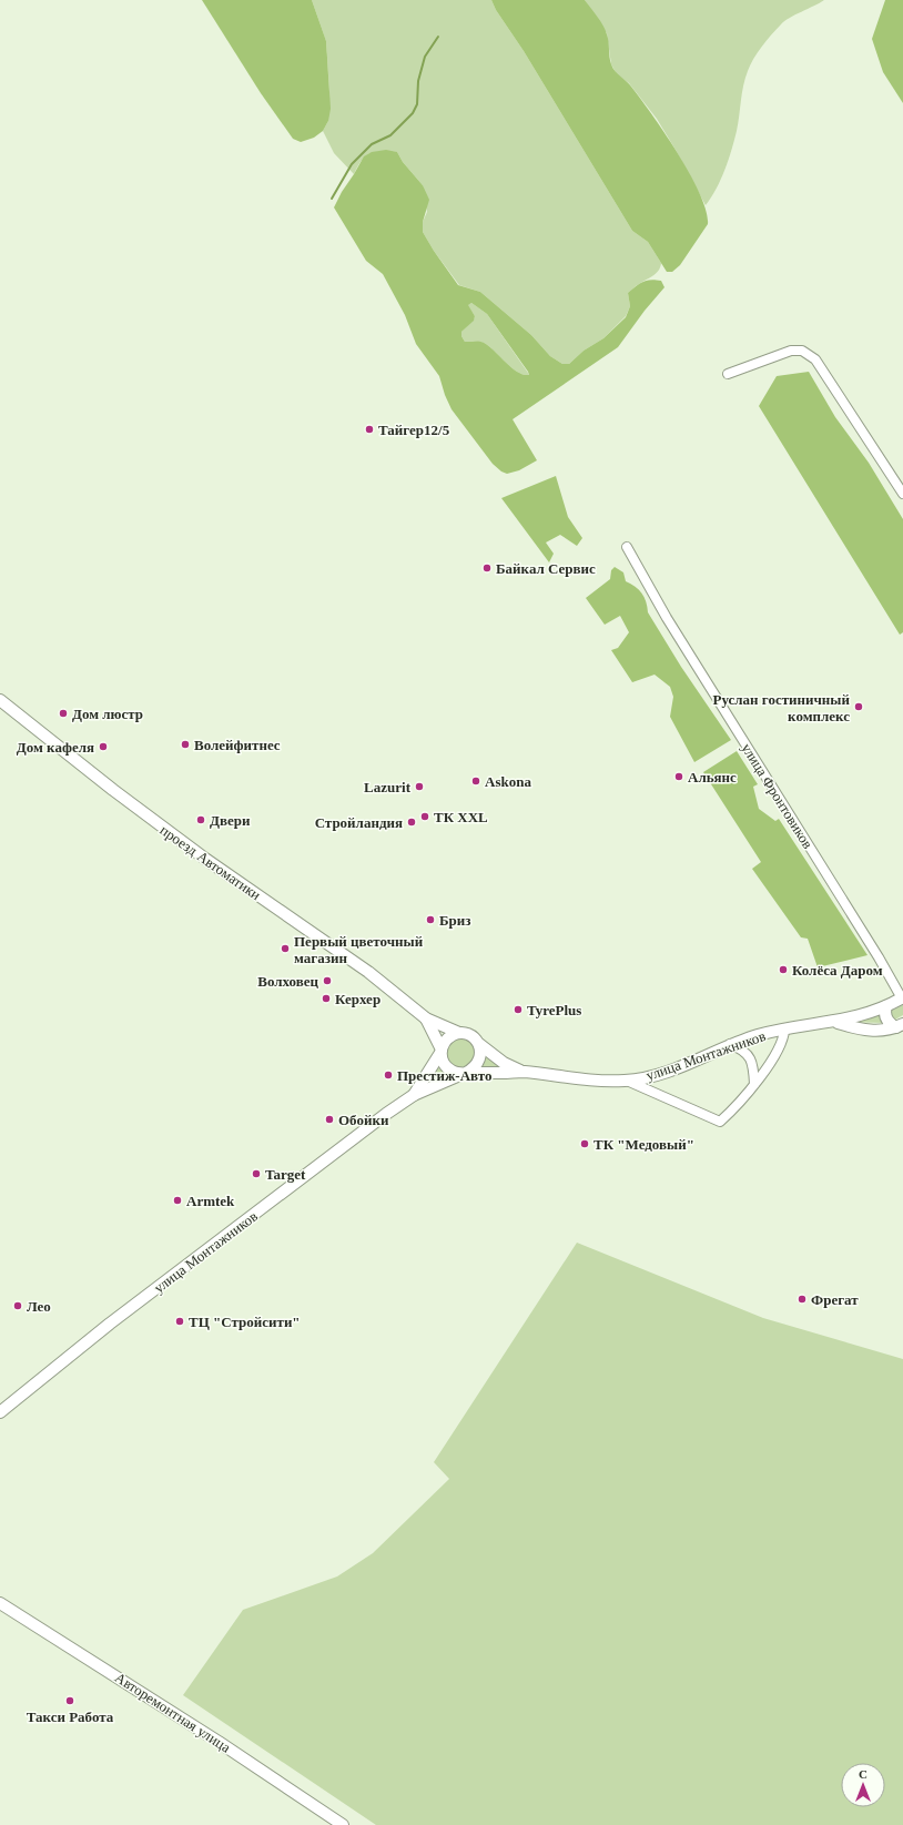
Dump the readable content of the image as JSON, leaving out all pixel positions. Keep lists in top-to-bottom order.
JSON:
{
  "streets": {
    "main road": ["проезд Автоматики", "улица Монтажников", "Авторемонтная улица"],
    "street": ["улица Фронтовиков"]
  },
  "crossings": [
    ["улица Фронтовиков", "улица Монтажников"],
    ["проезд Автоматики", "улица Монтажников"]
  ],
  "places": [
    "Тайгер12/5",
    "Байкал Сервис",
    "Руслан гостиничный комплекс",
    "Дом люстр",
    "Волейфитнес",
    "Дом кафеля",
    "Альянс",
    "Askona",
    "Lazurit",
    "ТК XXL",
    "Двери",
    "Стройландия",
    "Бриз",
    "Первый цветочный магазин",
    "Колёса Даром",
    "Волховец",
    "Керхер",
    "TyrePlus",
    "Престиж-Авто",
    "Обойки",
    "ТК \"Медовый\"",
    "Target",
    "Armtek",
    "Фрегат",
    "Лео",
    "ТЦ \"Стройсити\"",
    "Такси Работа"
  ],
  "north": "top"
}
